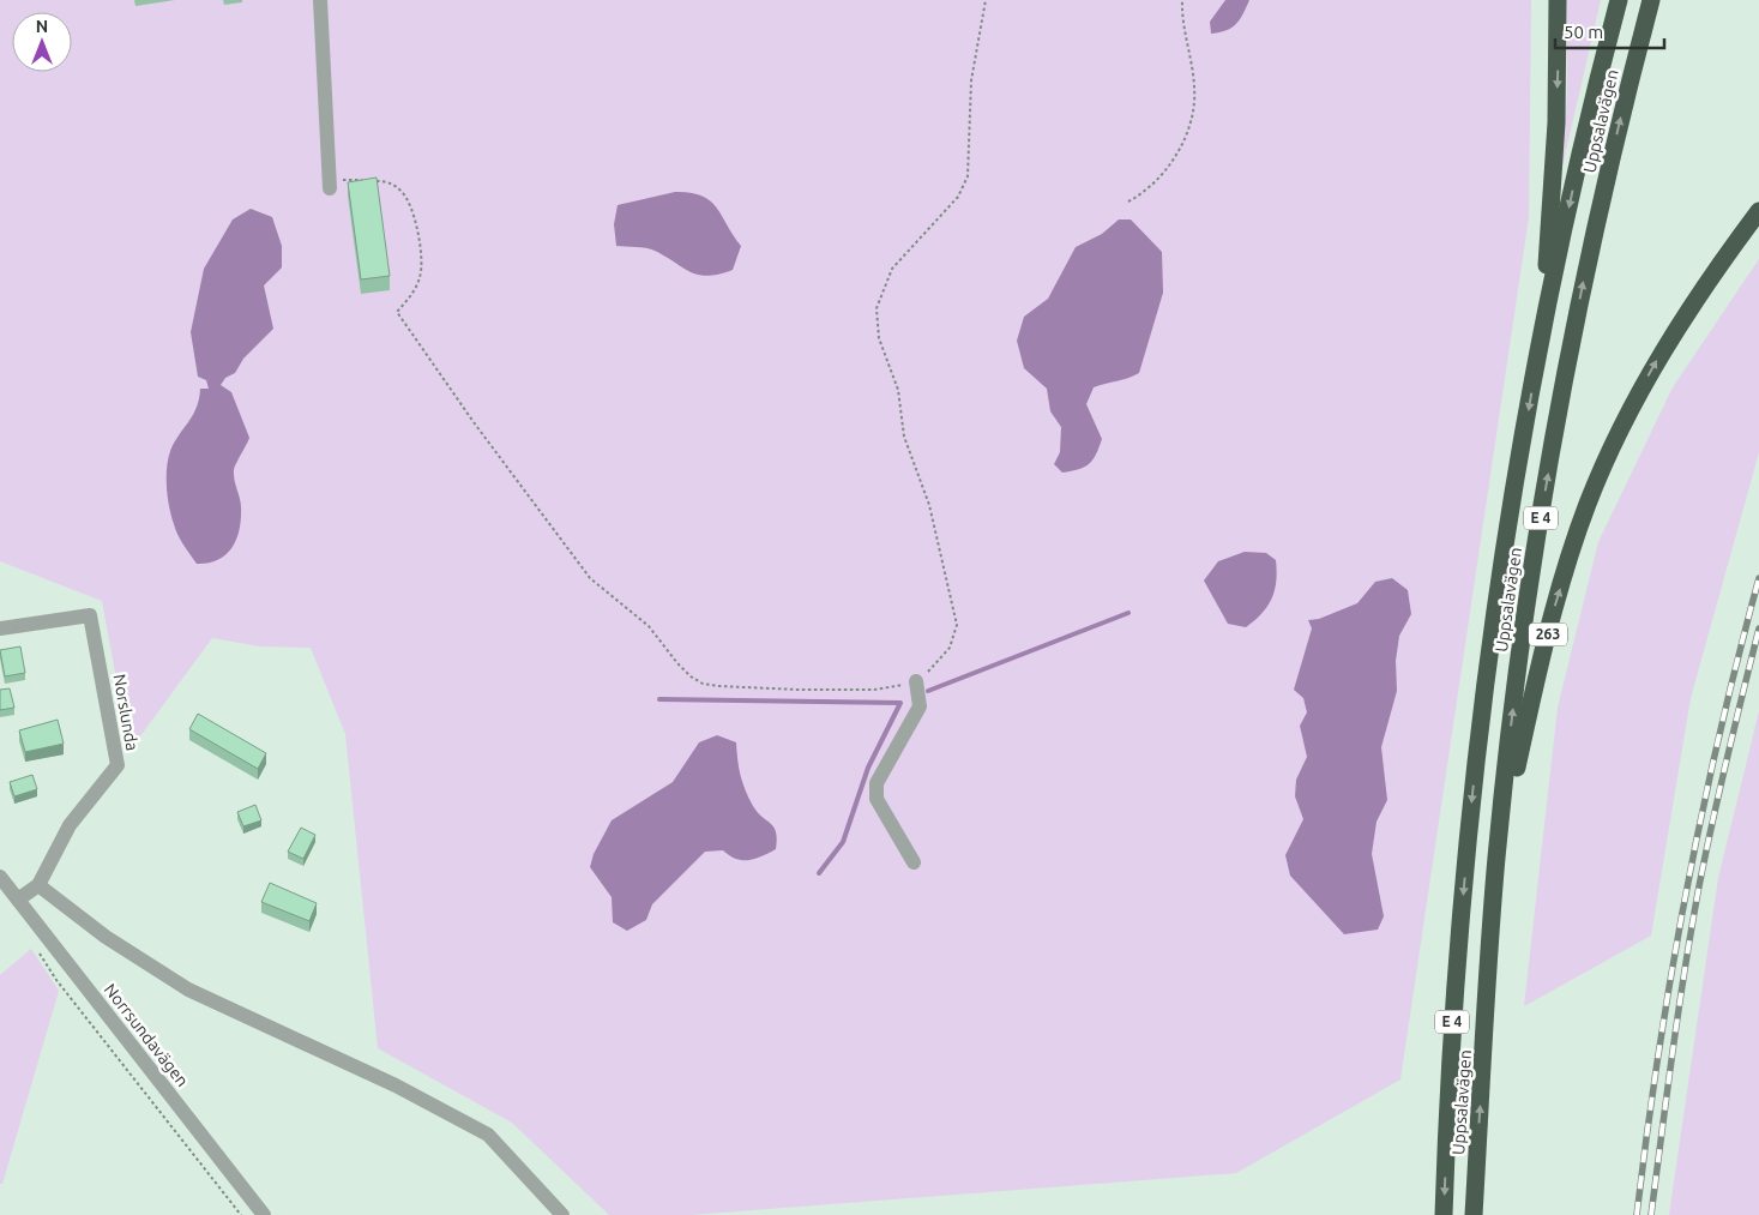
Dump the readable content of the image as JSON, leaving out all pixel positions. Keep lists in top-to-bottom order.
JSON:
{
  "streets": {
    "highway": ["Uppsalavägen", "E 4", "263"],
    "street": ["Norslunda", "Norrsundavägen"]
  },
  "crossings": [
    ["Uppsalavägen", "263"]
  ],
  "scale_bar": "50 m",
  "north": "top"
}
